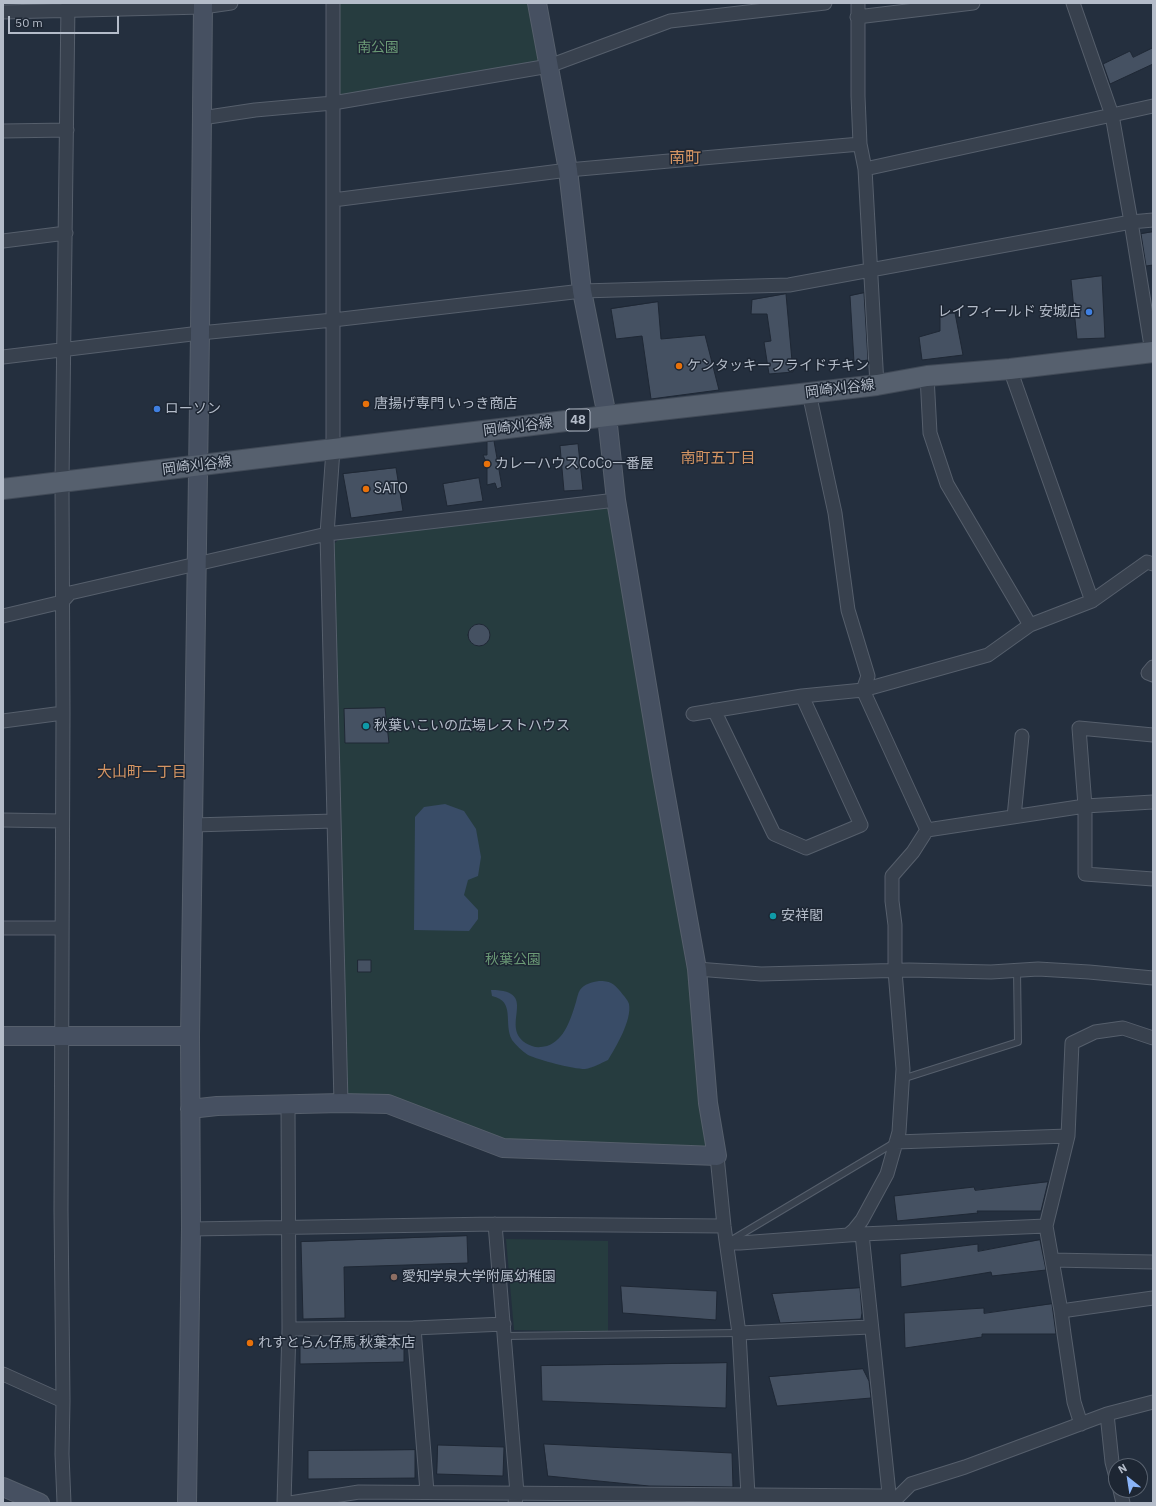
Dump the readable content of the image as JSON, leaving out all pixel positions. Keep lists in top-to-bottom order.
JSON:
{
  "streets": {
    "main road": ["岡崎刈谷線", "48"]
  },
  "districts": ["南町", "南町五丁目", "大山町一丁目"],
  "parks": ["南公園", "秋葉公園"],
  "places": [
    "レイフィールド 安城店",
    "ケンタッキーフライドチキン",
    "唐揚げ専門 いっき商店",
    "ローソン",
    "カレーハウスCoCo一番屋",
    "SATO",
    "秋葉いこいの広場レストハウス",
    "安祥閣",
    "愛知学泉大学附属幼稚園",
    "れすとらん仔馬 秋葉本店"
  ],
  "scale_bar": "50 m",
  "north": "top left"
}
